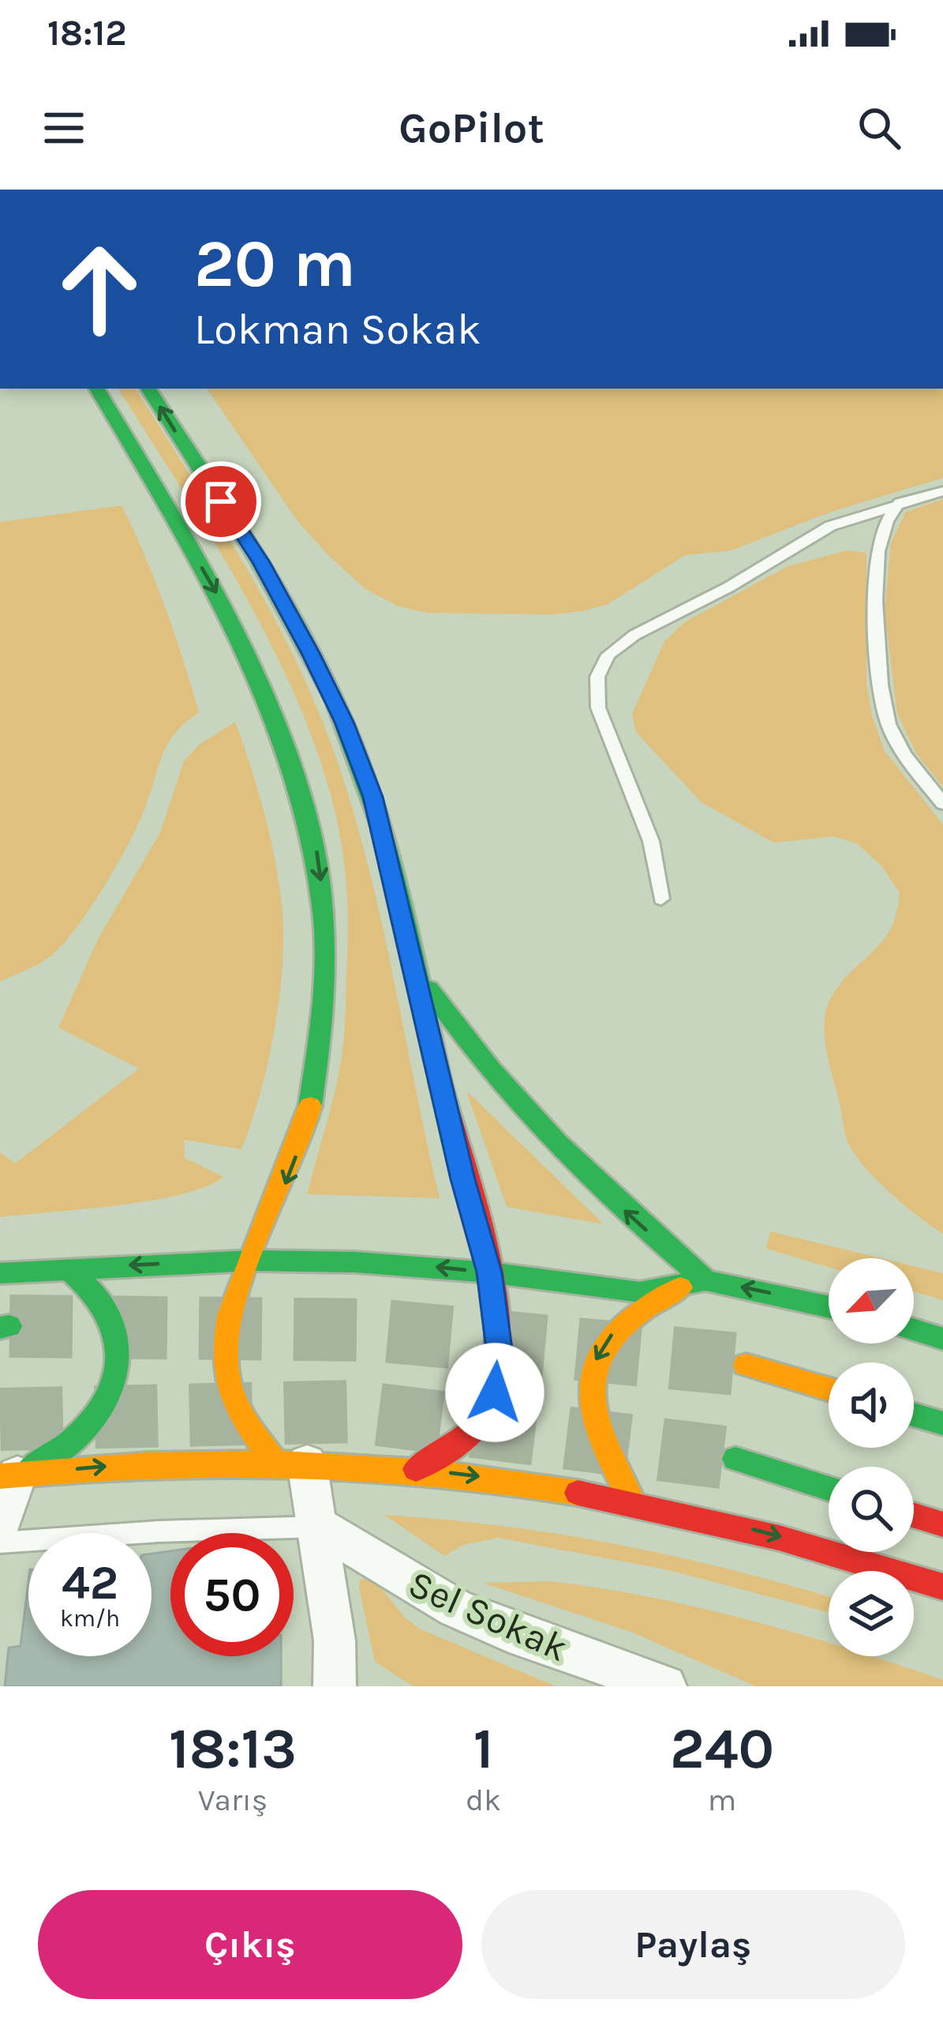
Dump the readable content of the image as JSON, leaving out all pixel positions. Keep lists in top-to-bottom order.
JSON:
{
  "streets": {
    "street": ["Sel Sokak"]
  },
  "north": "bottom left",
  "page": {
    "status": "18:12",
    "header": "GoPilot",
    "turn": ["20 m", "Lokman Sokak"],
    "speed": "42 km/h",
    "limit": "50",
    "eta": [
      "18:13",
      "Varış",
      "1",
      "dk",
      "240",
      "m"
    ],
    "buttons": ["Çıkış", "Paylaş"]
  }
}
